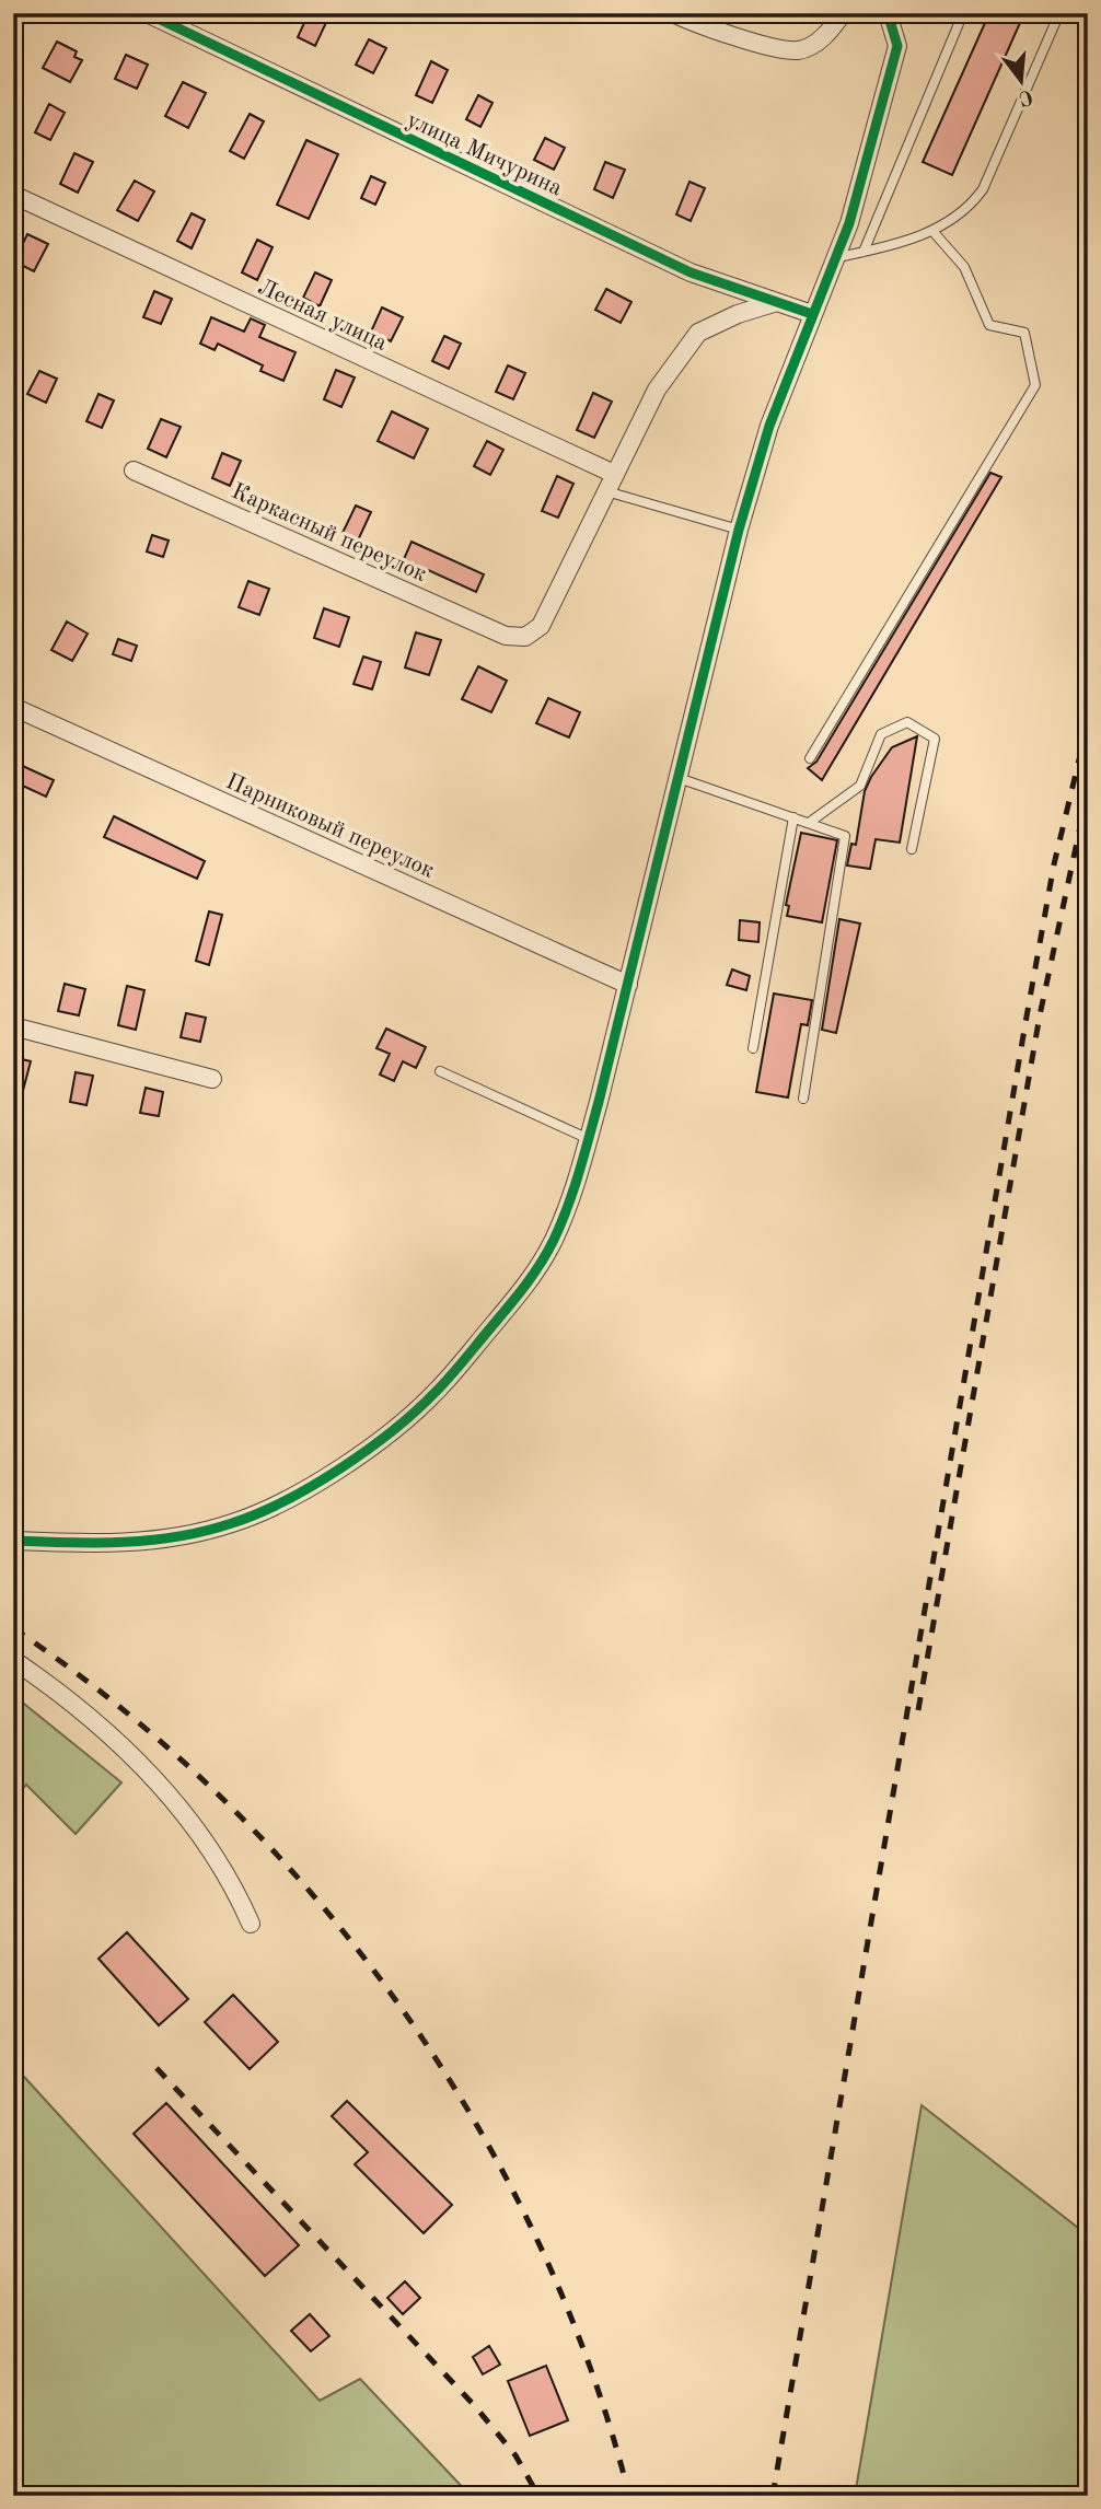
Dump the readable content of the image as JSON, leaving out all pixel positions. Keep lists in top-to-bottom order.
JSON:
{
  "streets": {
    "street": [
      "улица Мичурина",
      "Лесная улица",
      "Каркасный переулок",
      "Парниковый переулок"
    ]
  },
  "crossings": [
    ["Лесная улица", "Каркасный переулок"]
  ],
  "north": "bottom"
}
